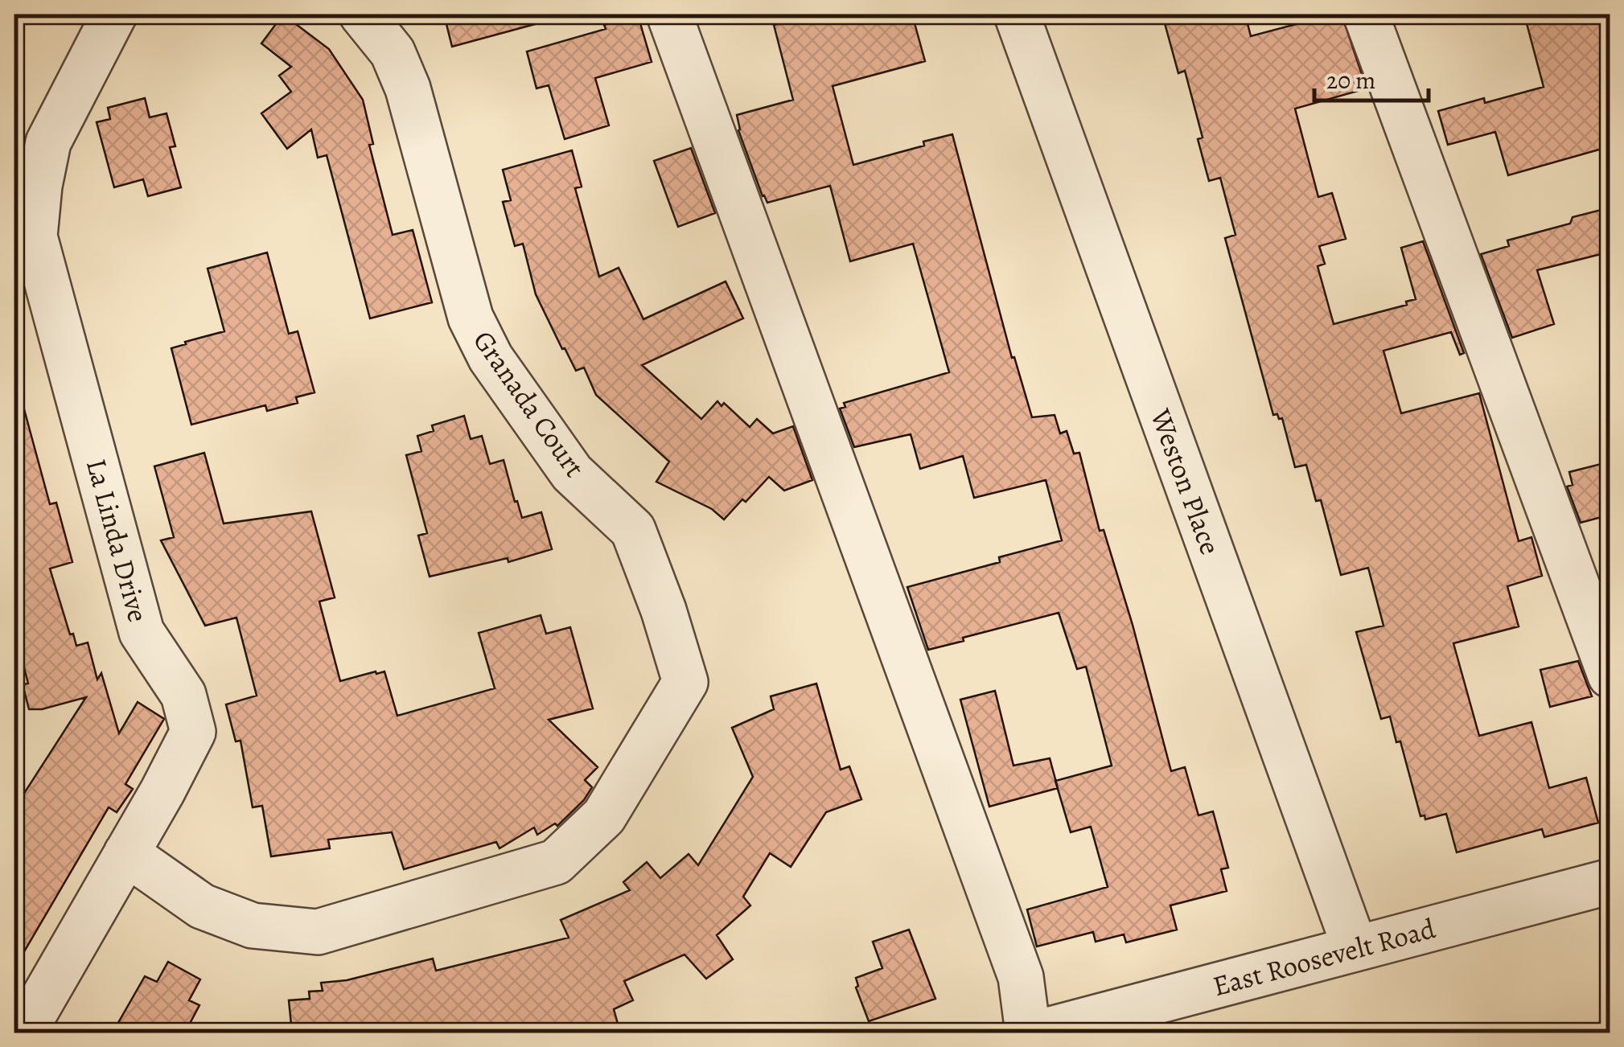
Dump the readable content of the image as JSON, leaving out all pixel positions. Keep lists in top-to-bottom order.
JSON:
{
  "streets": {
    "street": [
      "Granada Court",
      "Weston Place",
      "La Linda Drive",
      "East Roosevelt Road"
    ]
  },
  "crossings": [
    ["Granada Court", "La Linda Drive"],
    ["Weston Place", "East Roosevelt Road"]
  ],
  "scale_bar": "20 m"
}
